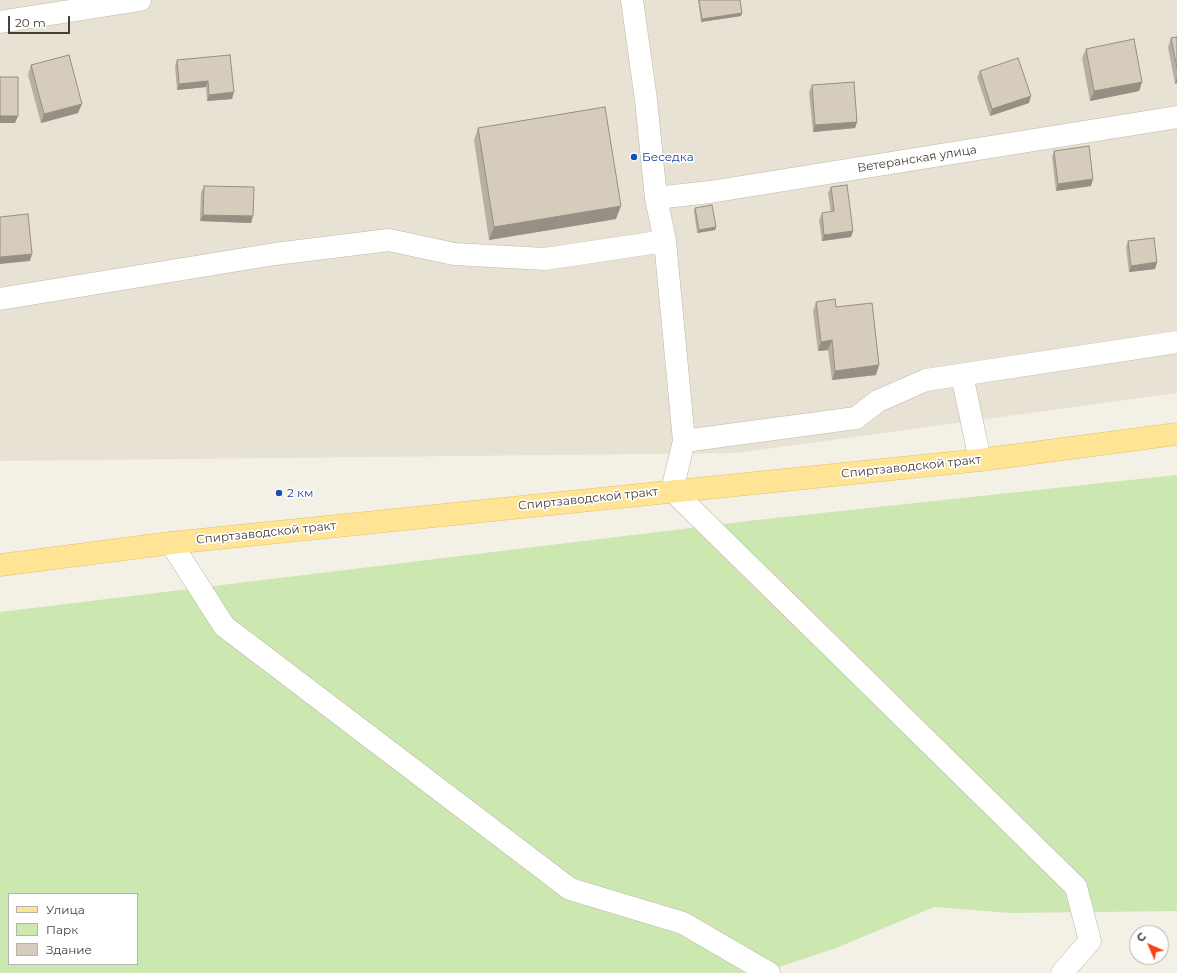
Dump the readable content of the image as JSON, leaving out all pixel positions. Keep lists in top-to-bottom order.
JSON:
{
  "streets": {
    "main road": ["Спиртзаводской тракт"],
    "street": ["Ветеранская улица"]
  },
  "places": ["Беседка", "2 км"],
  "legend": ["Улица", "Парк", "Здание"],
  "scale_bar": "20 m",
  "north": "top left"
}
